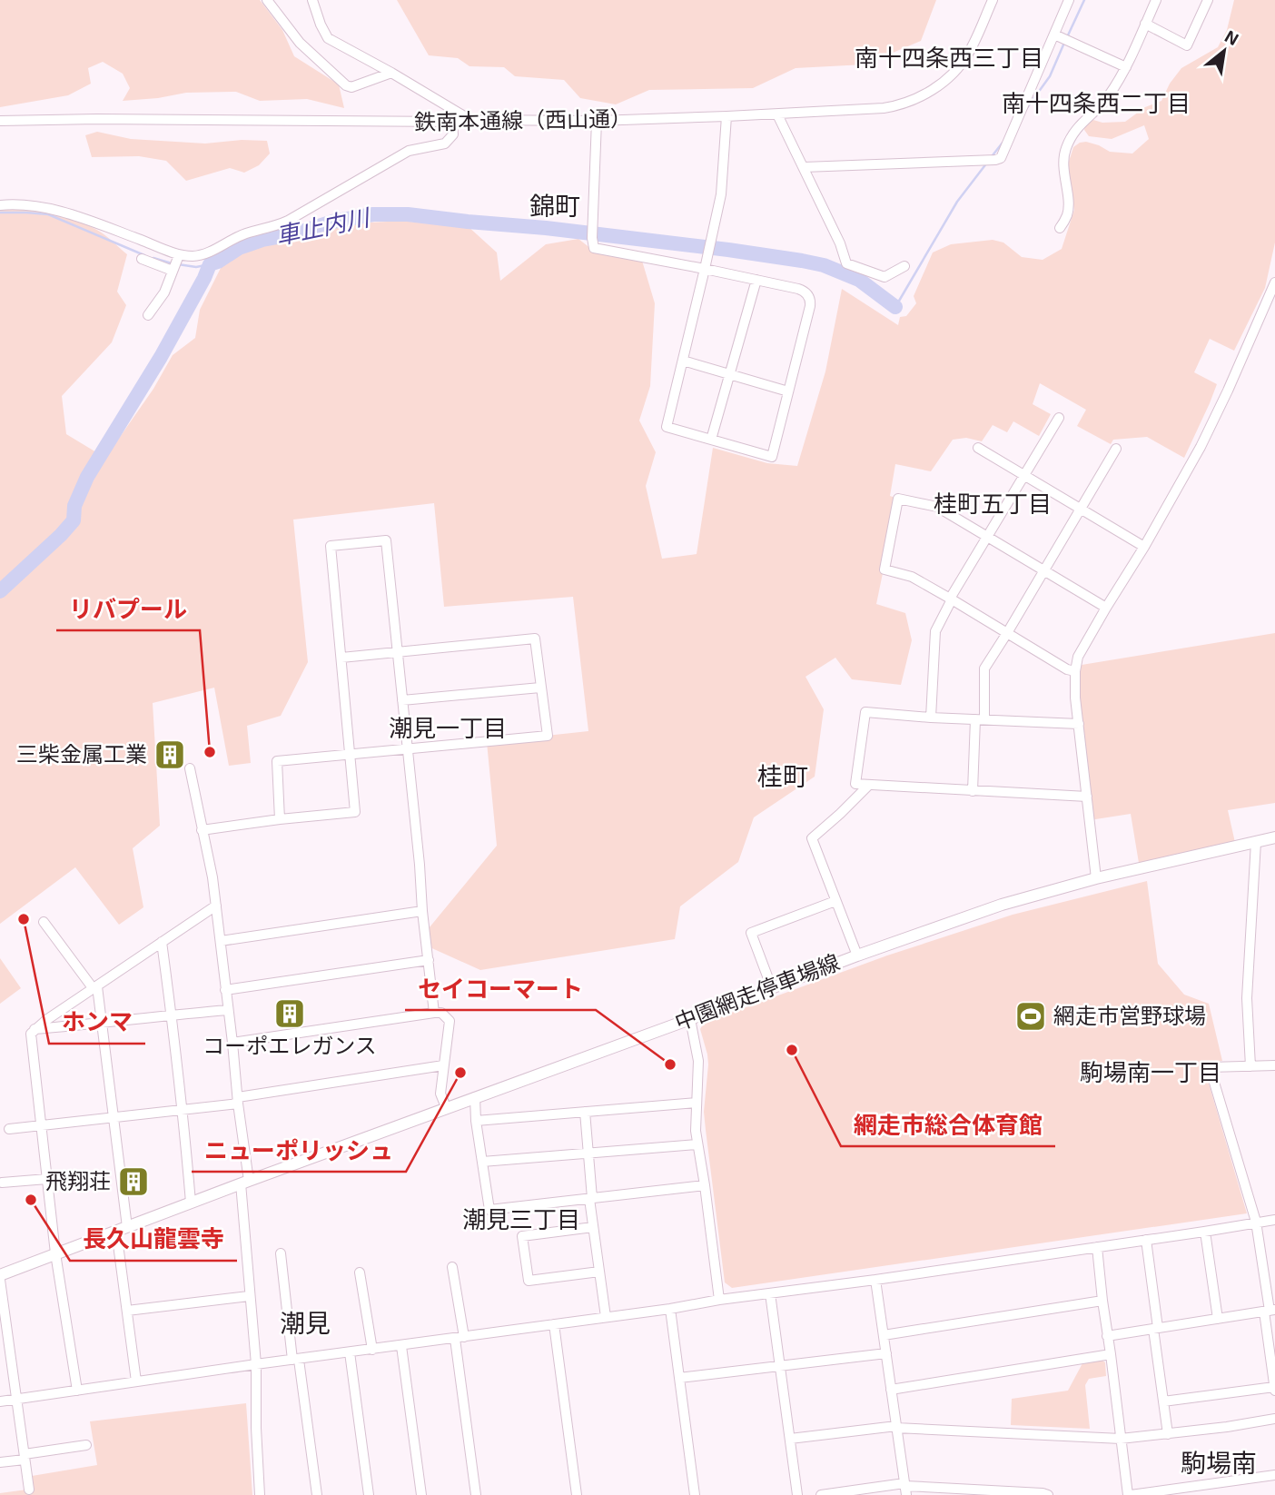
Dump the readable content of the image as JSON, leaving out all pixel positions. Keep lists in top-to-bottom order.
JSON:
{
  "streets": {
    "main road": ["中園網走停車場線"],
    "street": ["鉄南本通線（西山通）"]
  },
  "districts": [
    "南十四条西三丁目",
    "南十四条西二丁目",
    "錦町",
    "桂町五丁目",
    "潮見一丁目",
    "桂町",
    "駒場南一丁目",
    "潮見三丁目",
    "潮見",
    "駒場南"
  ],
  "water": ["車止内川"],
  "places": {
    "other": [
      "リバプール",
      "ホンマ",
      "網走市総合体育館",
      "セイコーマート",
      "ニューポリッシュ",
      "長久山龍雲寺"
    ],
    "building": ["三柴金属工業", "コーポエレガンス", "飛翔荘"],
    "sports": ["網走市営野球場"]
  },
  "north": "top right"
}
